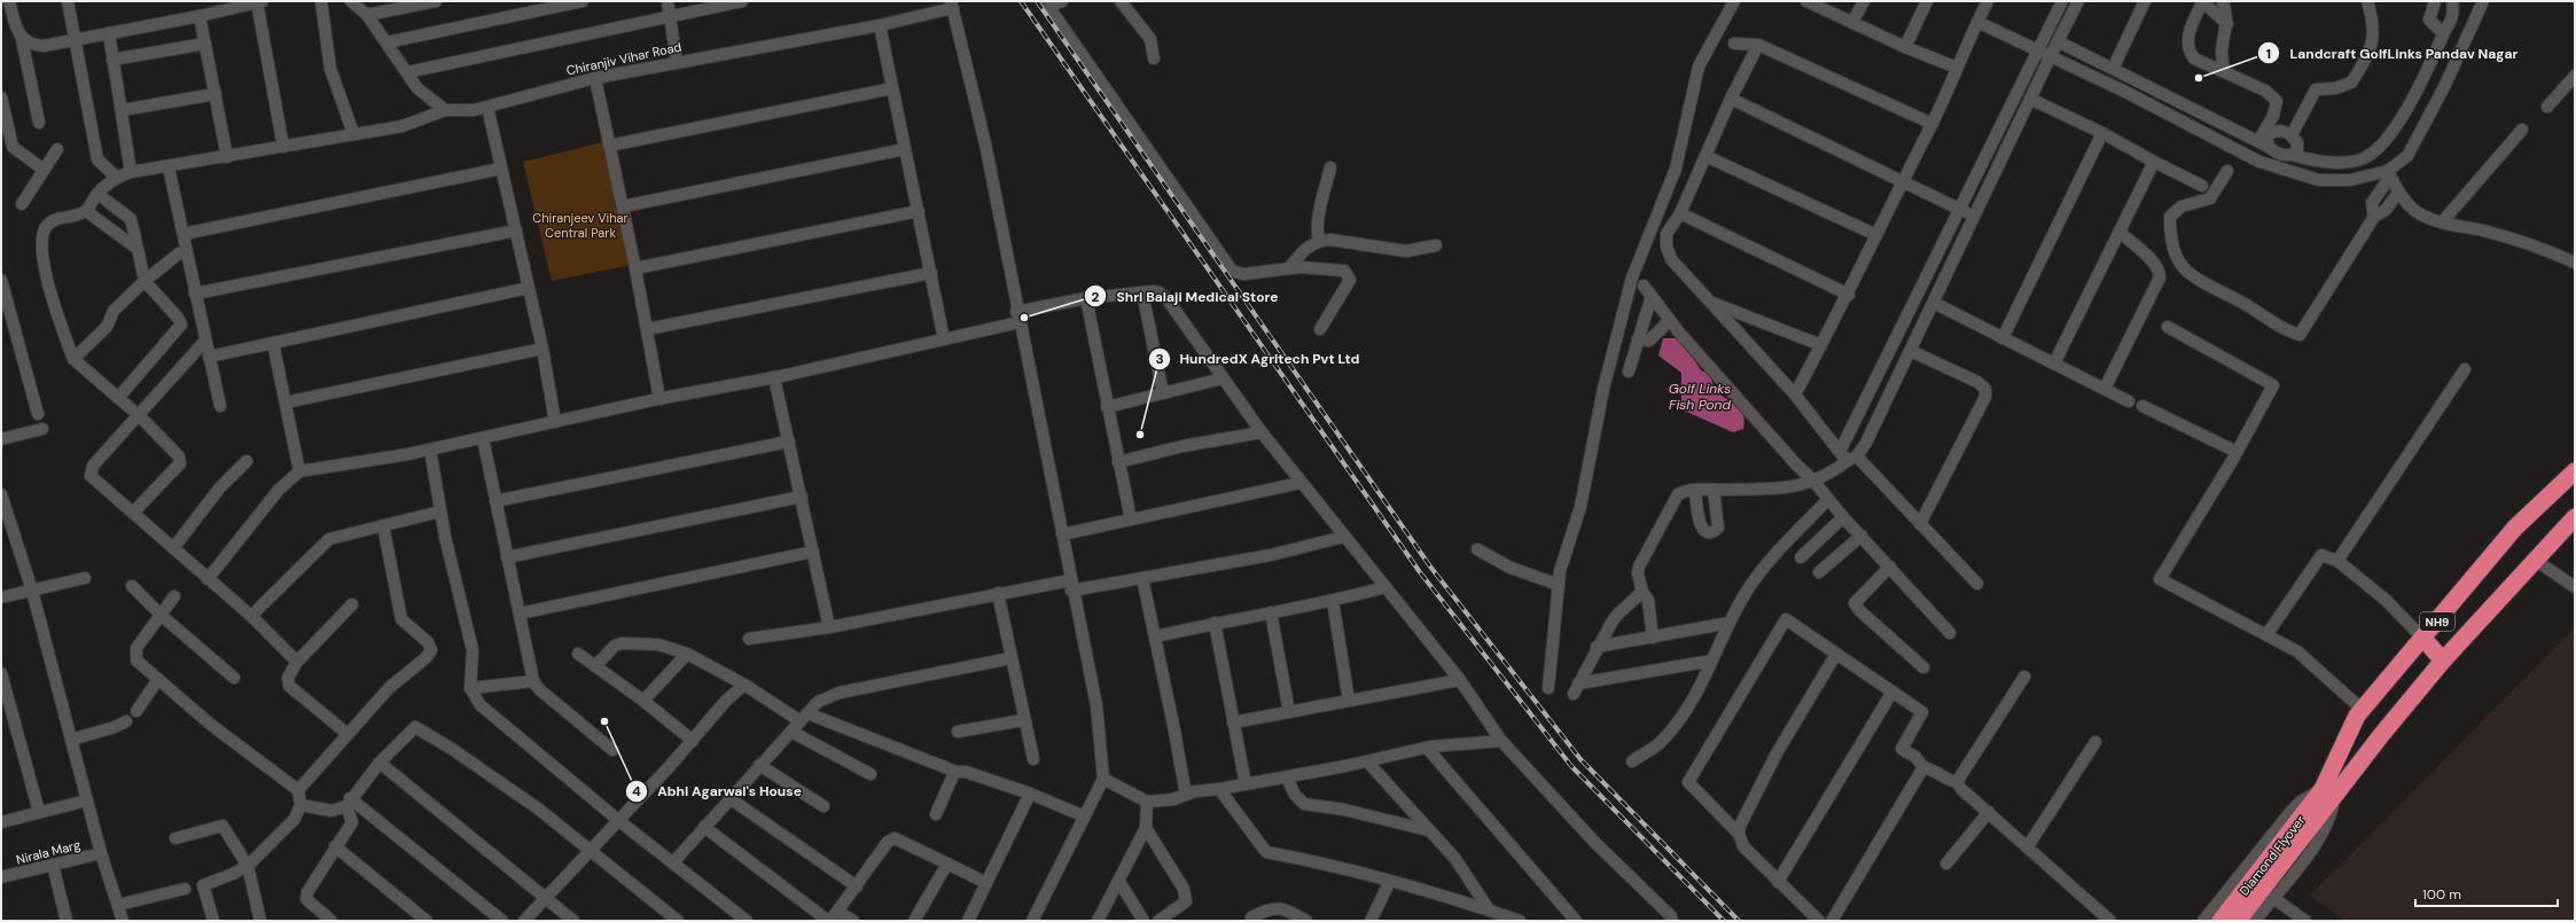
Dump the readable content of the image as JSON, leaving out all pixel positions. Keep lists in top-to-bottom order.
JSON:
{
  "streets": {
    "highway": ["NH9", "Diamond Flyover"],
    "street": ["Chiranjiv Vihar Road", "Nirala Marg"]
  },
  "crossings": [
    ["NH9", "Diamond Flyover"]
  ],
  "water": ["Golf Links Fish Pond"],
  "parks": ["Chiranjeev Vihar Central Park"],
  "places": [
    "Landcraft GolfLinks Pandav Nagar",
    "Shri Balaji Medical Store",
    "HundredX Agritech Pvt Ltd",
    "Abhi Agarwal's House"
  ],
  "scale_bar": "100 m"
}
